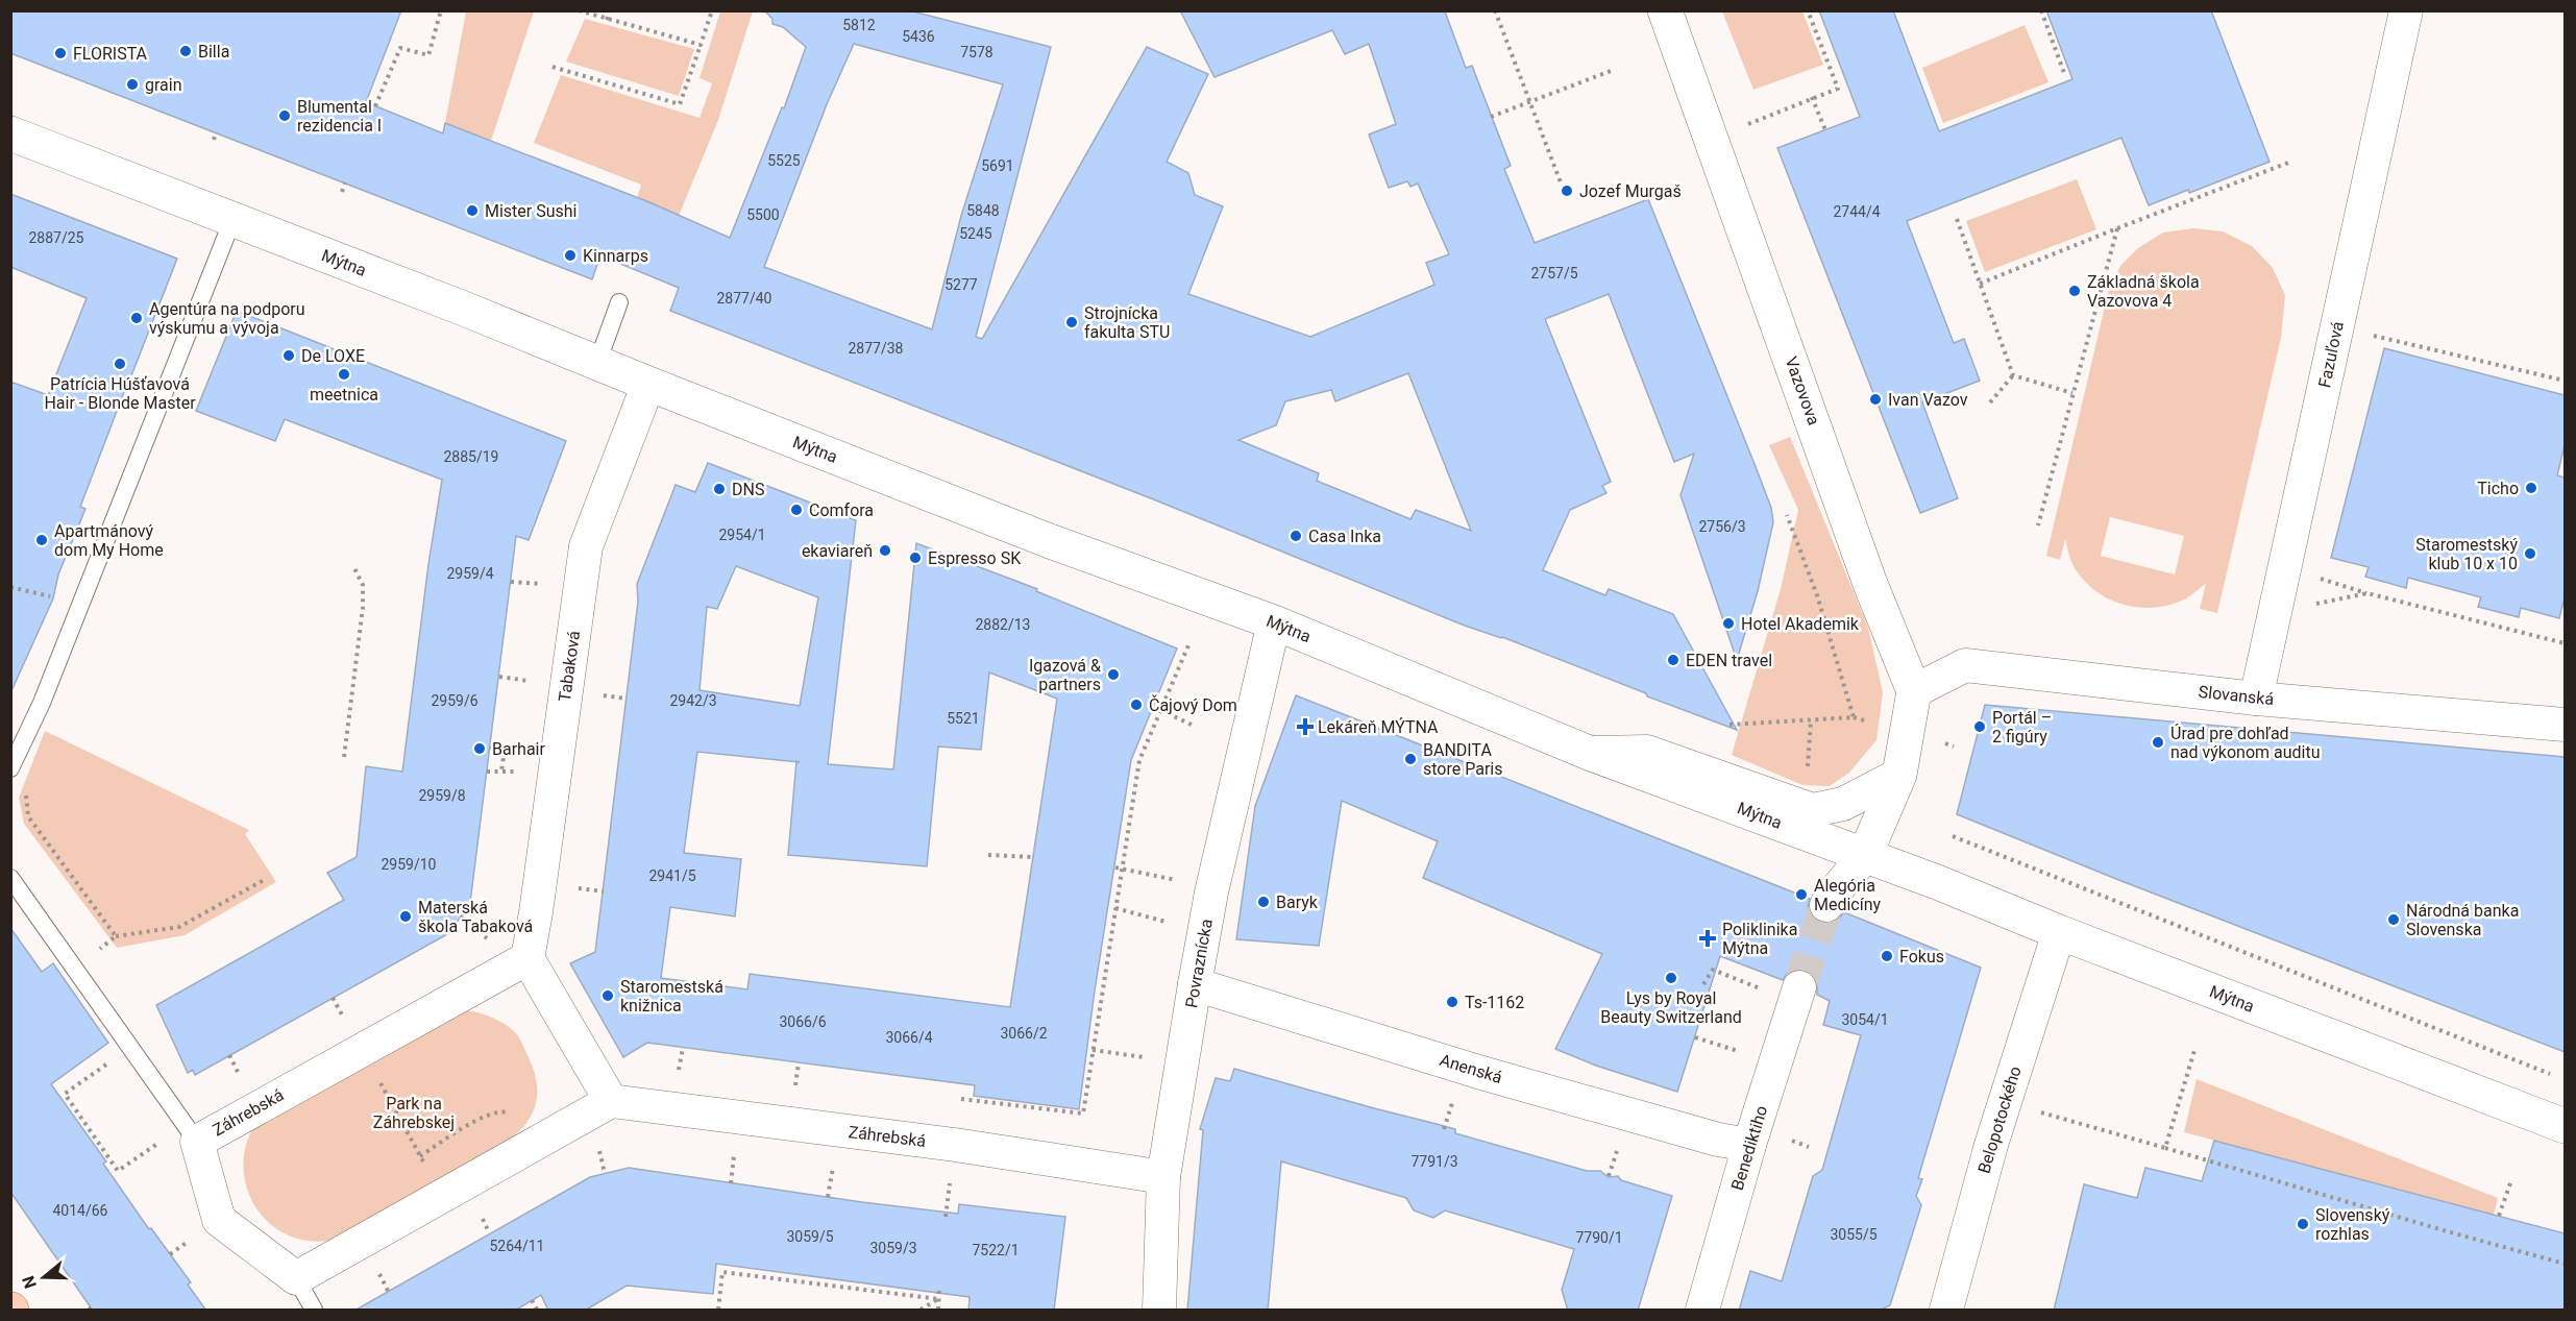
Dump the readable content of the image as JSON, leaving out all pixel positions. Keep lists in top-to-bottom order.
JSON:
{
  "streets": {
    "main road": ["Mýtna", "Vazovova"],
    "street": [
      "Fazuľová",
      "Tabaková",
      "Slovanská",
      "Povraznícka",
      "Anenská",
      "Záhrebská",
      "Belopotockého",
      "Benediktiho"
    ]
  },
  "crossings": [
    ["Mýtna", "Tabaková"],
    ["Mýtna", "Povraznícka"],
    ["Mýtna", "Belopotockého"],
    ["Fazuľová", "Slovanská"],
    ["Vazovova", "Slovanská"],
    ["Tabaková", "Záhrebská"],
    ["Povraznícka", "Anenská"],
    ["Povraznícka", "Záhrebská"],
    ["Anenská", "Benediktiho"]
  ],
  "parks": ["Park na Záhrebskej"],
  "places": {
    "other": [
      "Billa",
      "FLORISTA",
      "grain",
      "Blumental rezidencia I",
      "Jozef Murgaš",
      "Mister Sushi",
      "Kinnarps",
      "Základná škola Vazovova 4",
      "Agentúra na podporu výskumu a vývoja",
      "Strojnícka fakulta STU",
      "De LOXE",
      "Patrícia Húšťavová Hair - Blonde Master",
      "meetnica",
      "Ivan Vazov",
      "Ticho",
      "DNS",
      "Comfora",
      "Casa Inka",
      "Apartmánový dom My Home",
      "ekaviareň",
      "Staromestský klub 10 x 10",
      "Espresso SK",
      "Hotel Akademik",
      "EDEN travel",
      "Igazová & partners",
      "Čajový Dom",
      "Portál – 2 figúry",
      "Úrad pre dohľad nad výkonom auditu",
      "Barhair",
      "BANDITA store Paris",
      "Alegória Medicíny",
      "Baryk",
      "Materská škola Tabaková",
      "Národná banka Slovenska",
      "Fokus",
      "Lys by Royal Beauty Switzerland",
      "Staromestská knižnica",
      "Ts-1162",
      "Slovenský rozhlas"
    ],
    "health": ["Lekáreň MÝTNA", "Poliklinika Mýtna"]
  },
  "house_numbers": [
    "5812",
    "5436",
    "7578",
    "5525",
    "5691",
    "5848",
    "2744/4",
    "5500",
    "5245",
    "2887/25",
    "2757/5",
    "5277",
    "2877/40",
    "2877/38",
    "2885/19",
    "2756/3",
    "2954/1",
    "2959/4",
    "2882/13",
    "2959/6",
    "2942/3",
    "5521",
    "2959/8",
    "2959/10",
    "2941/5",
    "3054/1",
    "3066/6",
    "3066/2",
    "3066/4",
    "7791/3",
    "4014/66",
    "3055/5",
    "3059/5",
    "7790/1",
    "5264/11",
    "3059/3",
    "7522/1"
  ],
  "north": "left"
}
